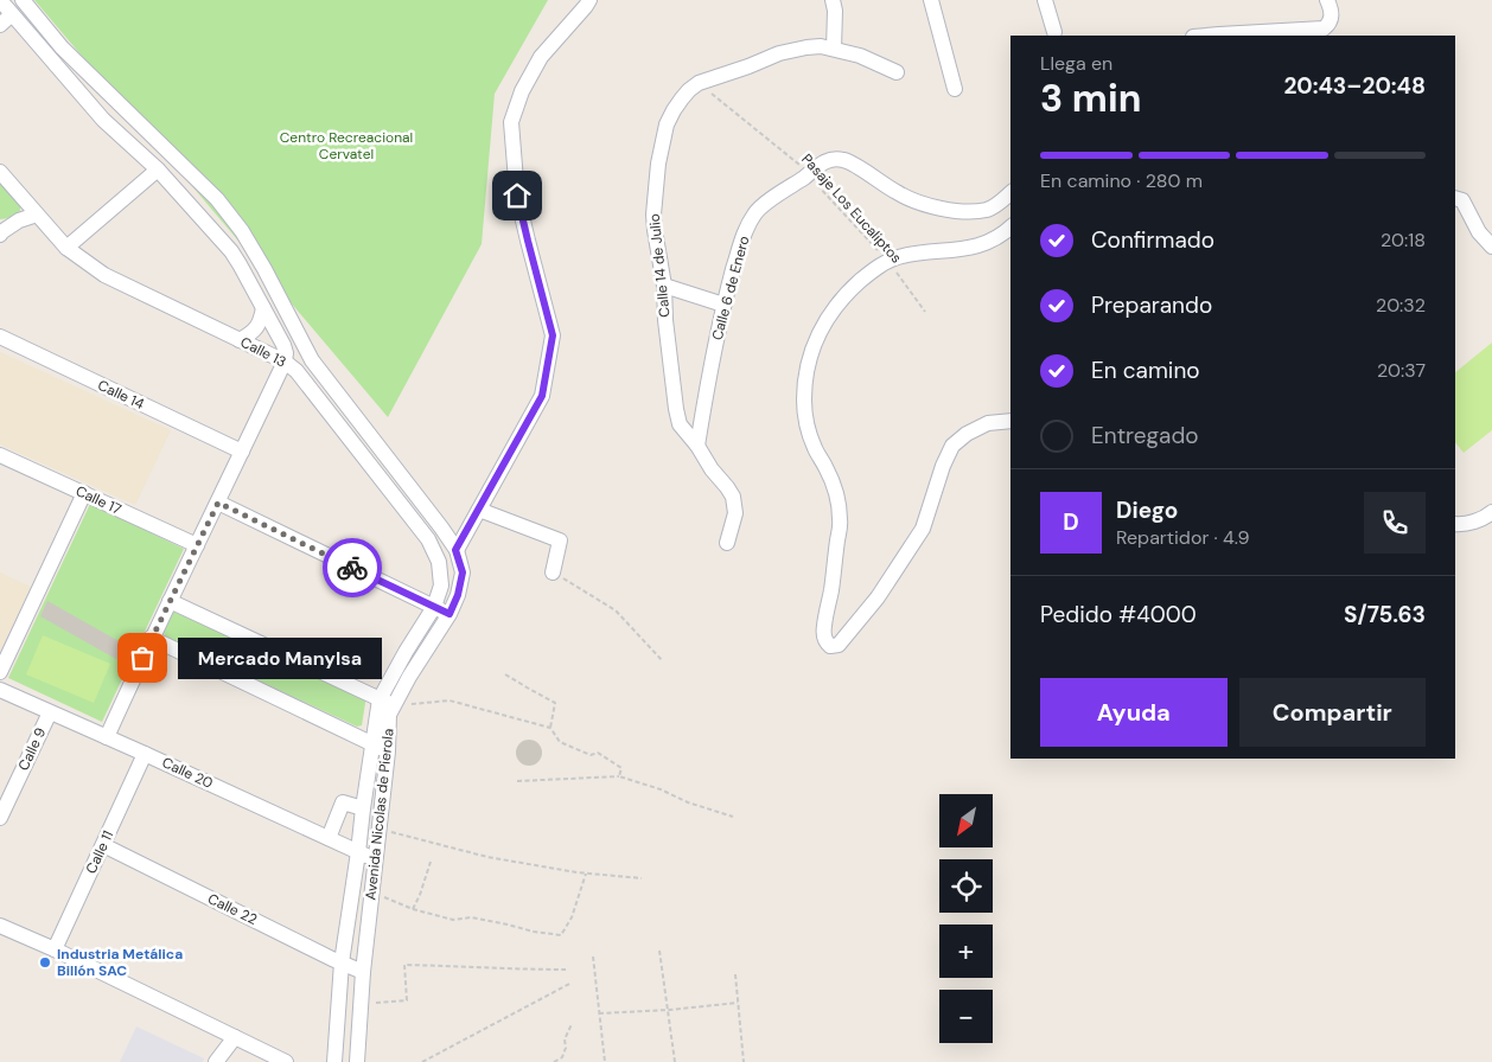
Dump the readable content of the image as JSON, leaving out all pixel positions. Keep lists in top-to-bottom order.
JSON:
{
  "streets": {
    "street": [
      "Calle 14 de Julio",
      "Calle 6 de Enero",
      "Calle 13",
      "Calle 14",
      "Calle 17",
      "Calle 9",
      "Calle 20",
      "Avenida Nicolas de Pierola",
      "Calle 11",
      "Calle 22"
    ],
    "path": ["Pasaje Los Eucaliptos"]
  },
  "crossings": [
    ["Pasaje Los Eucaliptos", "Calle 14 de Julio"],
    ["Pasaje Los Eucaliptos", "Calle 6 de Enero"],
    ["Calle 14 de Julio", "Calle 6 de Enero"],
    ["Calle 13", "Avenida Nicolas de Pierola"],
    ["Calle 9", "Calle 20"],
    ["Calle 20", "Avenida Nicolas de Pierola"],
    ["Calle 20", "Calle 11"],
    ["Avenida Nicolas de Pierola", "Calle 22"],
    ["Calle 11", "Calle 22"]
  ],
  "parks": ["Centro Recreacional Cervatel"],
  "places": ["Mercado Manylsa", "Industria Metálica Billón SAC"],
  "north": "bottom left",
  "page": {
    "heading": ["3 min", "Llega en", "20:43–20:48"],
    "panel": [
      "Diego",
      "Repartidor · 4.9",
      "Pedido #4000",
      "S/75.63"
    ],
    "bar": "En camino · 280 m",
    "list": [
      ["Confirmado", "20:18"],
      ["Preparando", "20:32"],
      ["En camino", "20:37"],
      "Entregado"
    ],
    "round": "D",
    "bubble": "Mercado Manylsa",
    "buttons": ["Ayuda", "Compartir"],
    "map_buttons": ["+", "−"]
  }
}
